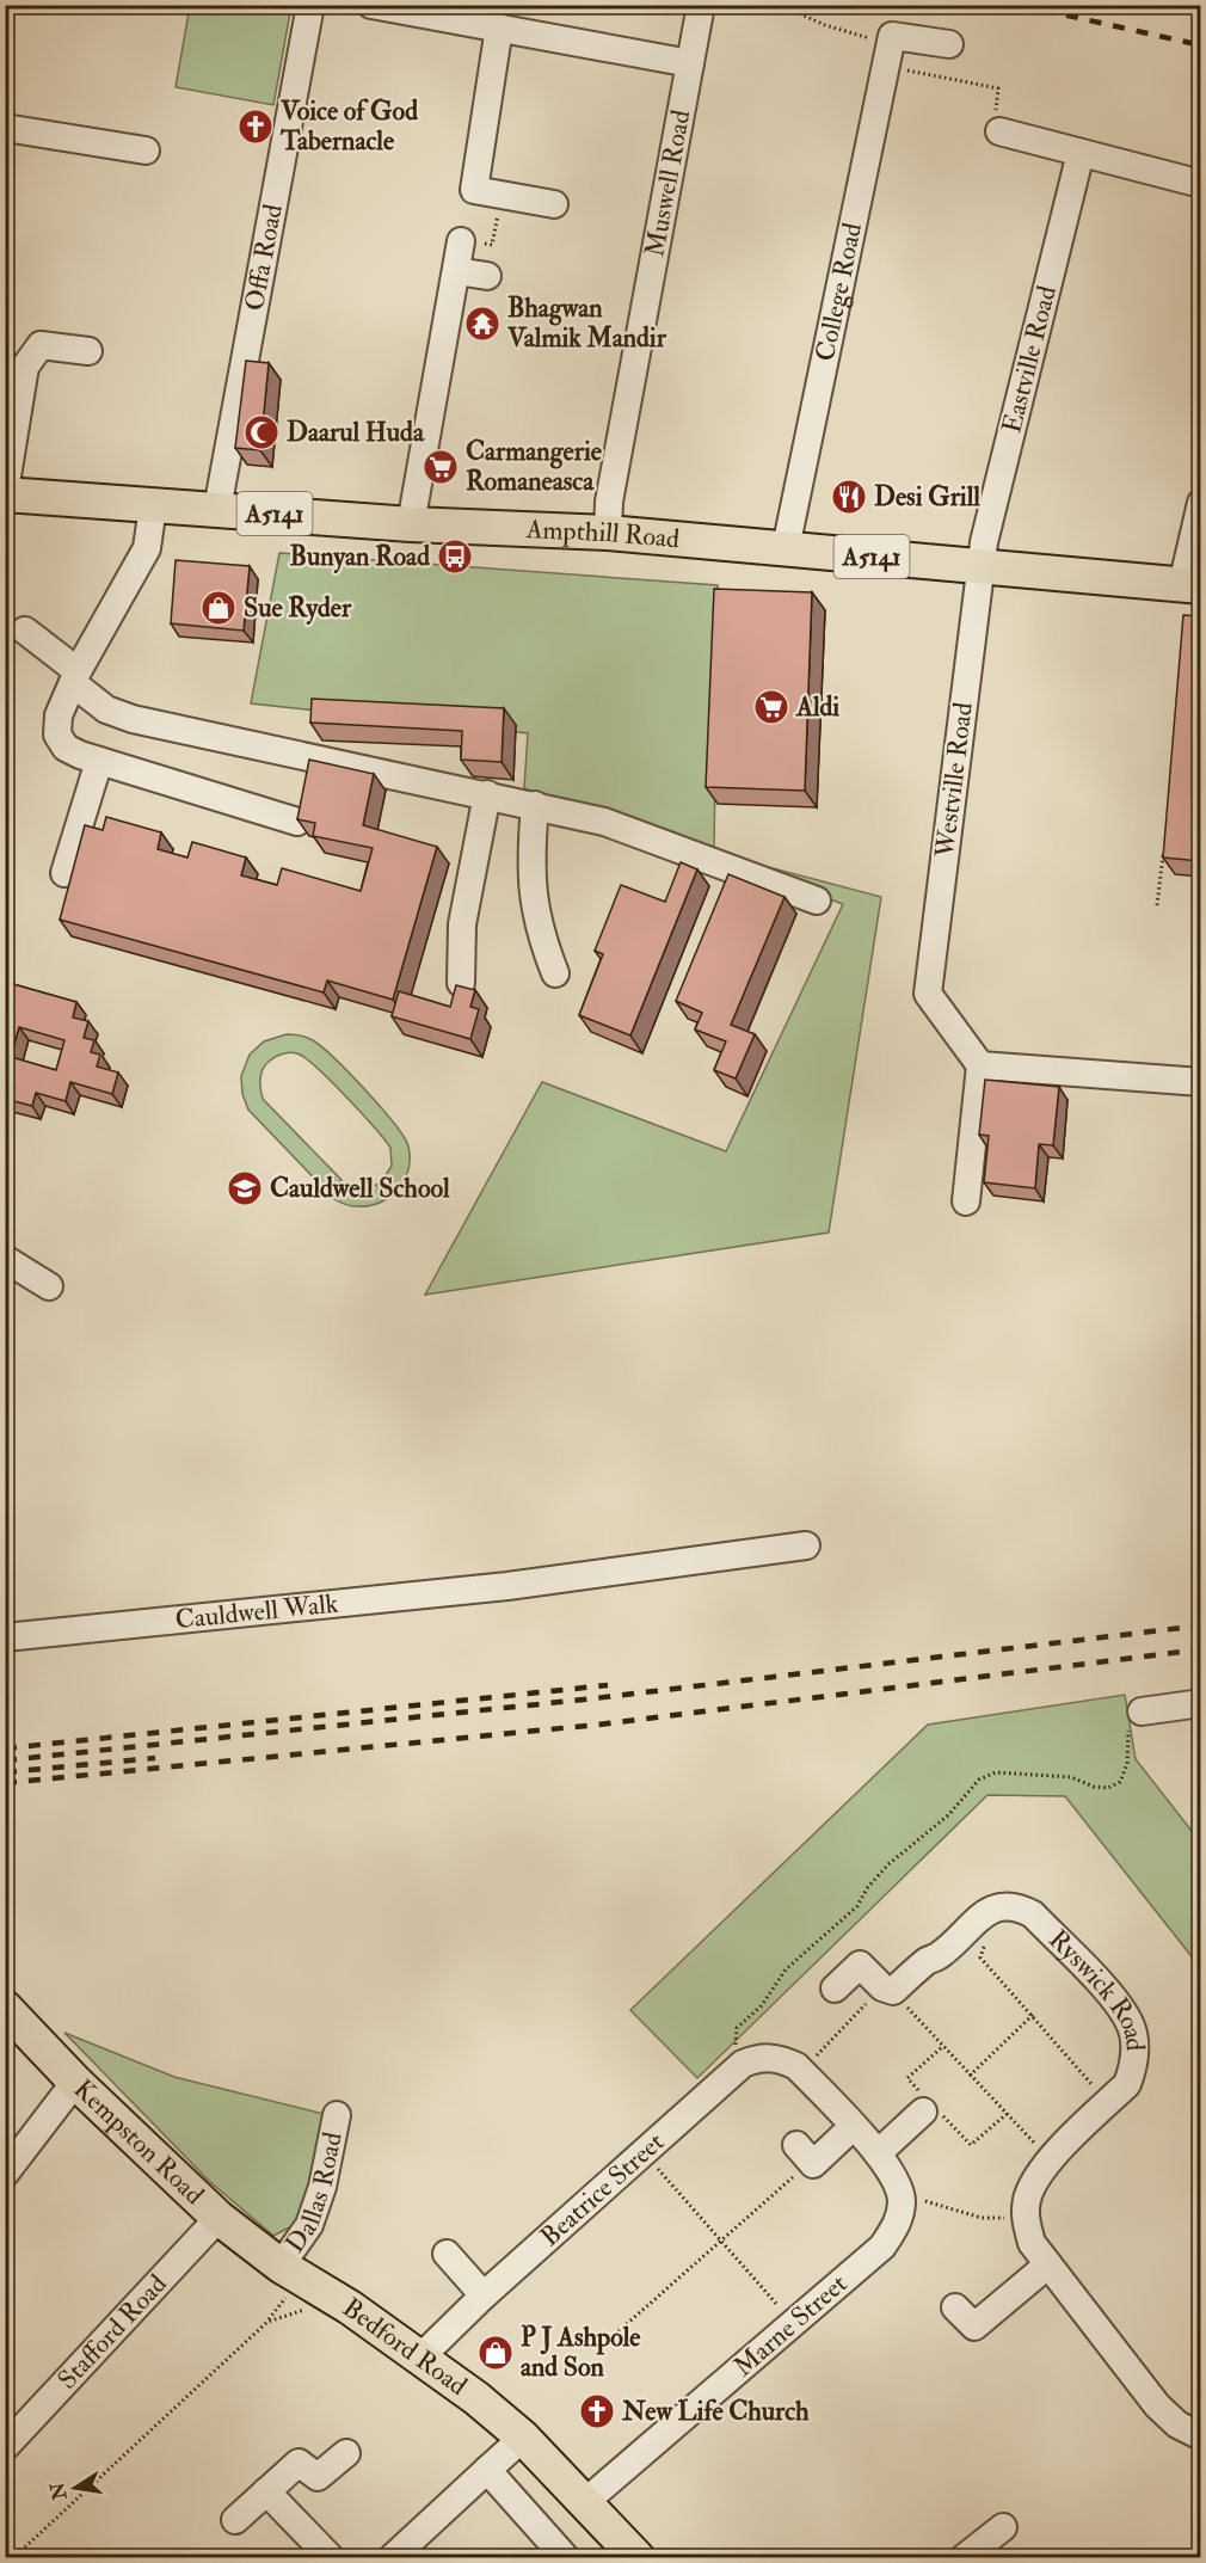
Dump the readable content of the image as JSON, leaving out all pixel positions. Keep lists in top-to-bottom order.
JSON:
{
  "streets": {
    "main road": [
      "A5141",
      "Ampthill Road",
      "Kempston Road",
      "Bedford Road"
    ],
    "street": [
      "Muswell Road",
      "Offa Road",
      "College Road",
      "Eastville Road",
      "Westville Road",
      "Cauldwell Walk",
      "Ryswick Road",
      "Dallas Road",
      "Beatrice Street",
      "Marne Street",
      "Stafford Road"
    ]
  },
  "crossings": [
    ["Muswell Road", "Ampthill Road"],
    ["Offa Road", "Ampthill Road"],
    ["College Road", "Ampthill Road"],
    ["Eastville Road", "Ampthill Road"],
    ["Eastville Road", "Westville Road"],
    ["Ampthill Road", "Westville Road"],
    ["Kempston Road", "Dallas Road"],
    ["Kempston Road", "Stafford Road"],
    ["Kempston Road", "Bedford Road"],
    ["Dallas Road", "Bedford Road"],
    ["Beatrice Street", "Bedford Road"],
    ["Marne Street", "Bedford Road"]
  ],
  "places": {
    "church": ["Voice of God Tabernacle", "New Life Church"],
    "temple": ["Bhagwan Valmik Mandir"],
    "mosque": ["Daarul Huda"],
    "supermarket": ["Carmangerie Romaneasca", "Aldi"],
    "restaurant": ["Desi Grill"],
    "bus stop": ["Bunyan Road"],
    "shop": ["Sue Ryder", "P J Ashpole and Son"],
    "school or university": ["Cauldwell School"]
  },
  "north": "left"
}
